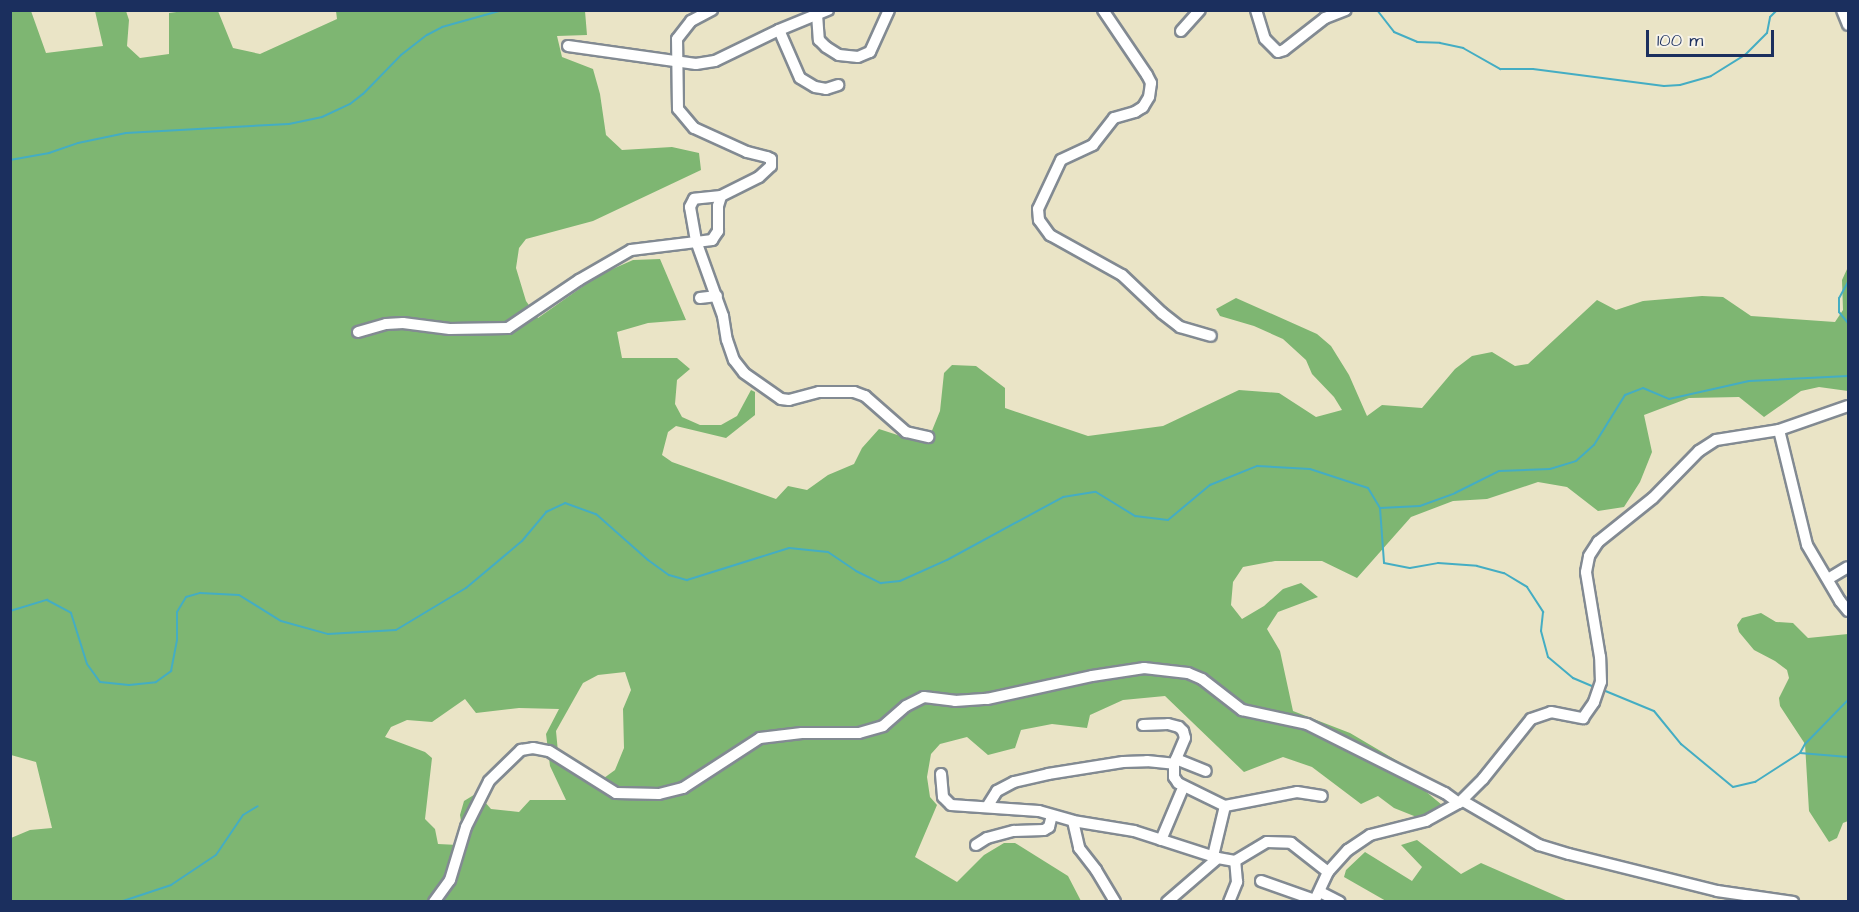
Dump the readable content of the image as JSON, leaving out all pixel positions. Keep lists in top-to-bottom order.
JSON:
{
  "scale_bar": "100 m"
}
